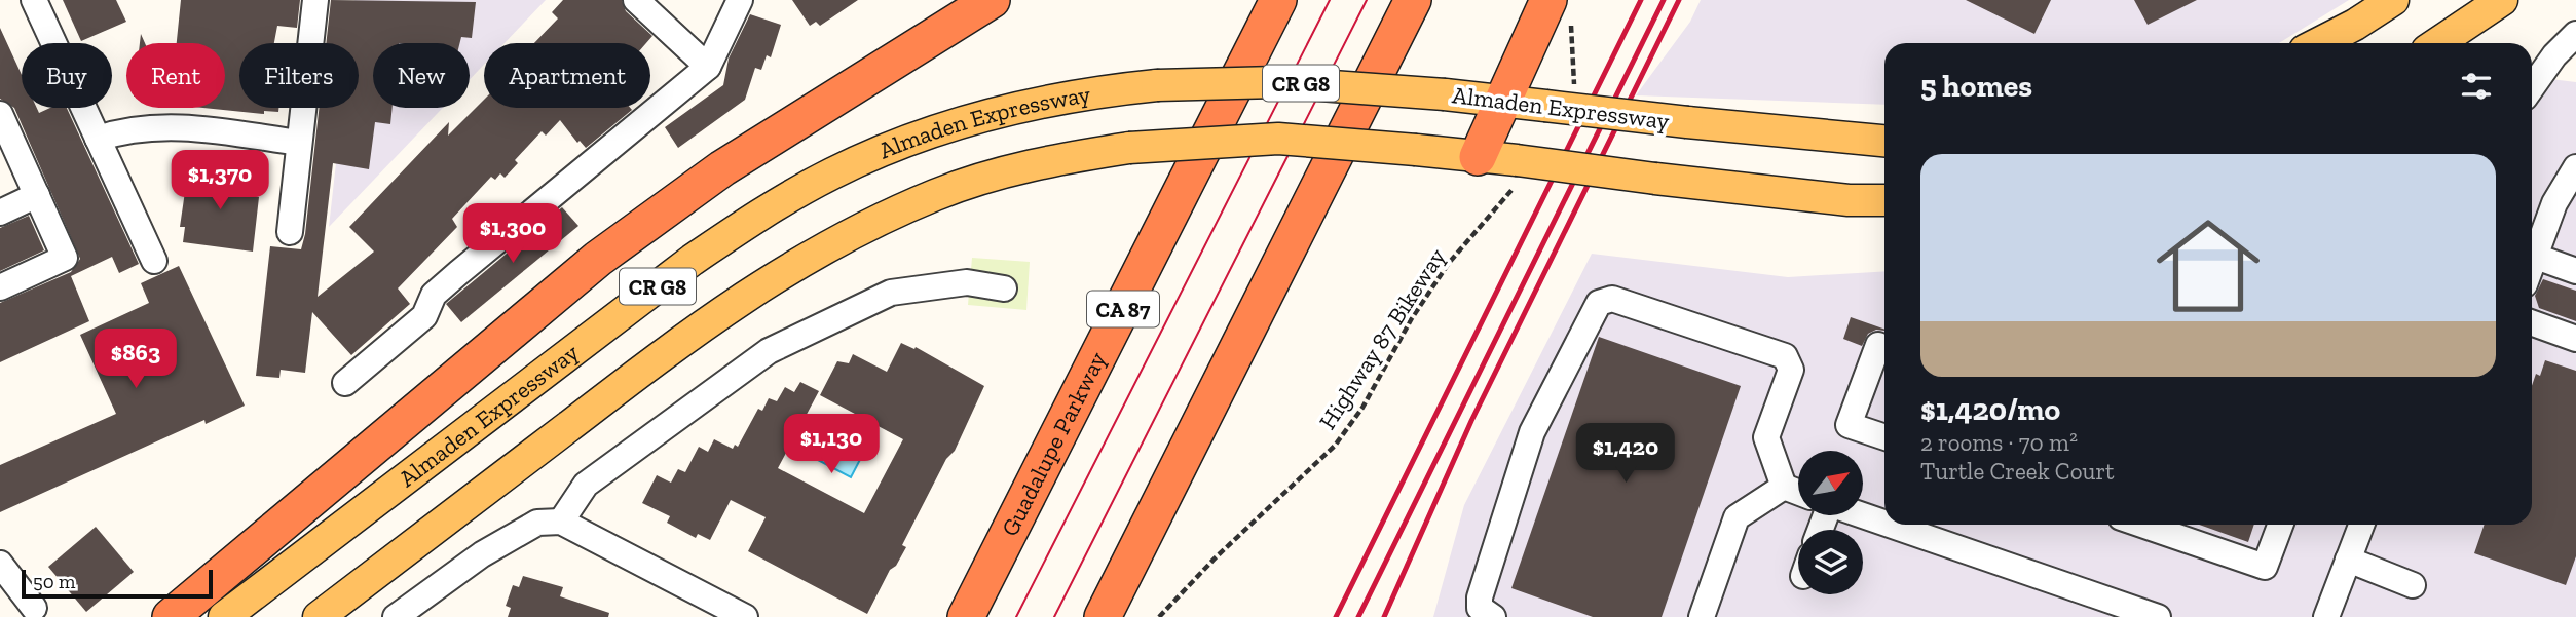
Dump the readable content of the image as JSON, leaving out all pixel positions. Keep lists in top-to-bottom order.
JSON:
{
  "streets": {
    "highway": ["CA 87", "Guadalupe Parkway"],
    "main road": ["CR G8", "Almaden Expressway"],
    "path": ["Highway 87 Bikeway"]
  },
  "crossings": [
    ["CR G8", "Highway 87 Bikeway"]
  ],
  "scale_bar": "50 m",
  "north": "top right",
  "page": {
    "chip": [
      "Buy",
      "Rent",
      "Filters",
      "New",
      "Apartment"
    ],
    "heading": "5 homes",
    "list": [
      {
        "name": "$1,420/mo",
        "note": "2 rooms · 70 m² · Turtle Creek Court"
      }
    ],
    "price": [
      "$1,370",
      "$1,300",
      "$863",
      "$1,130",
      "$1,420"
    ],
    "scale": "50 m"
  }
}
